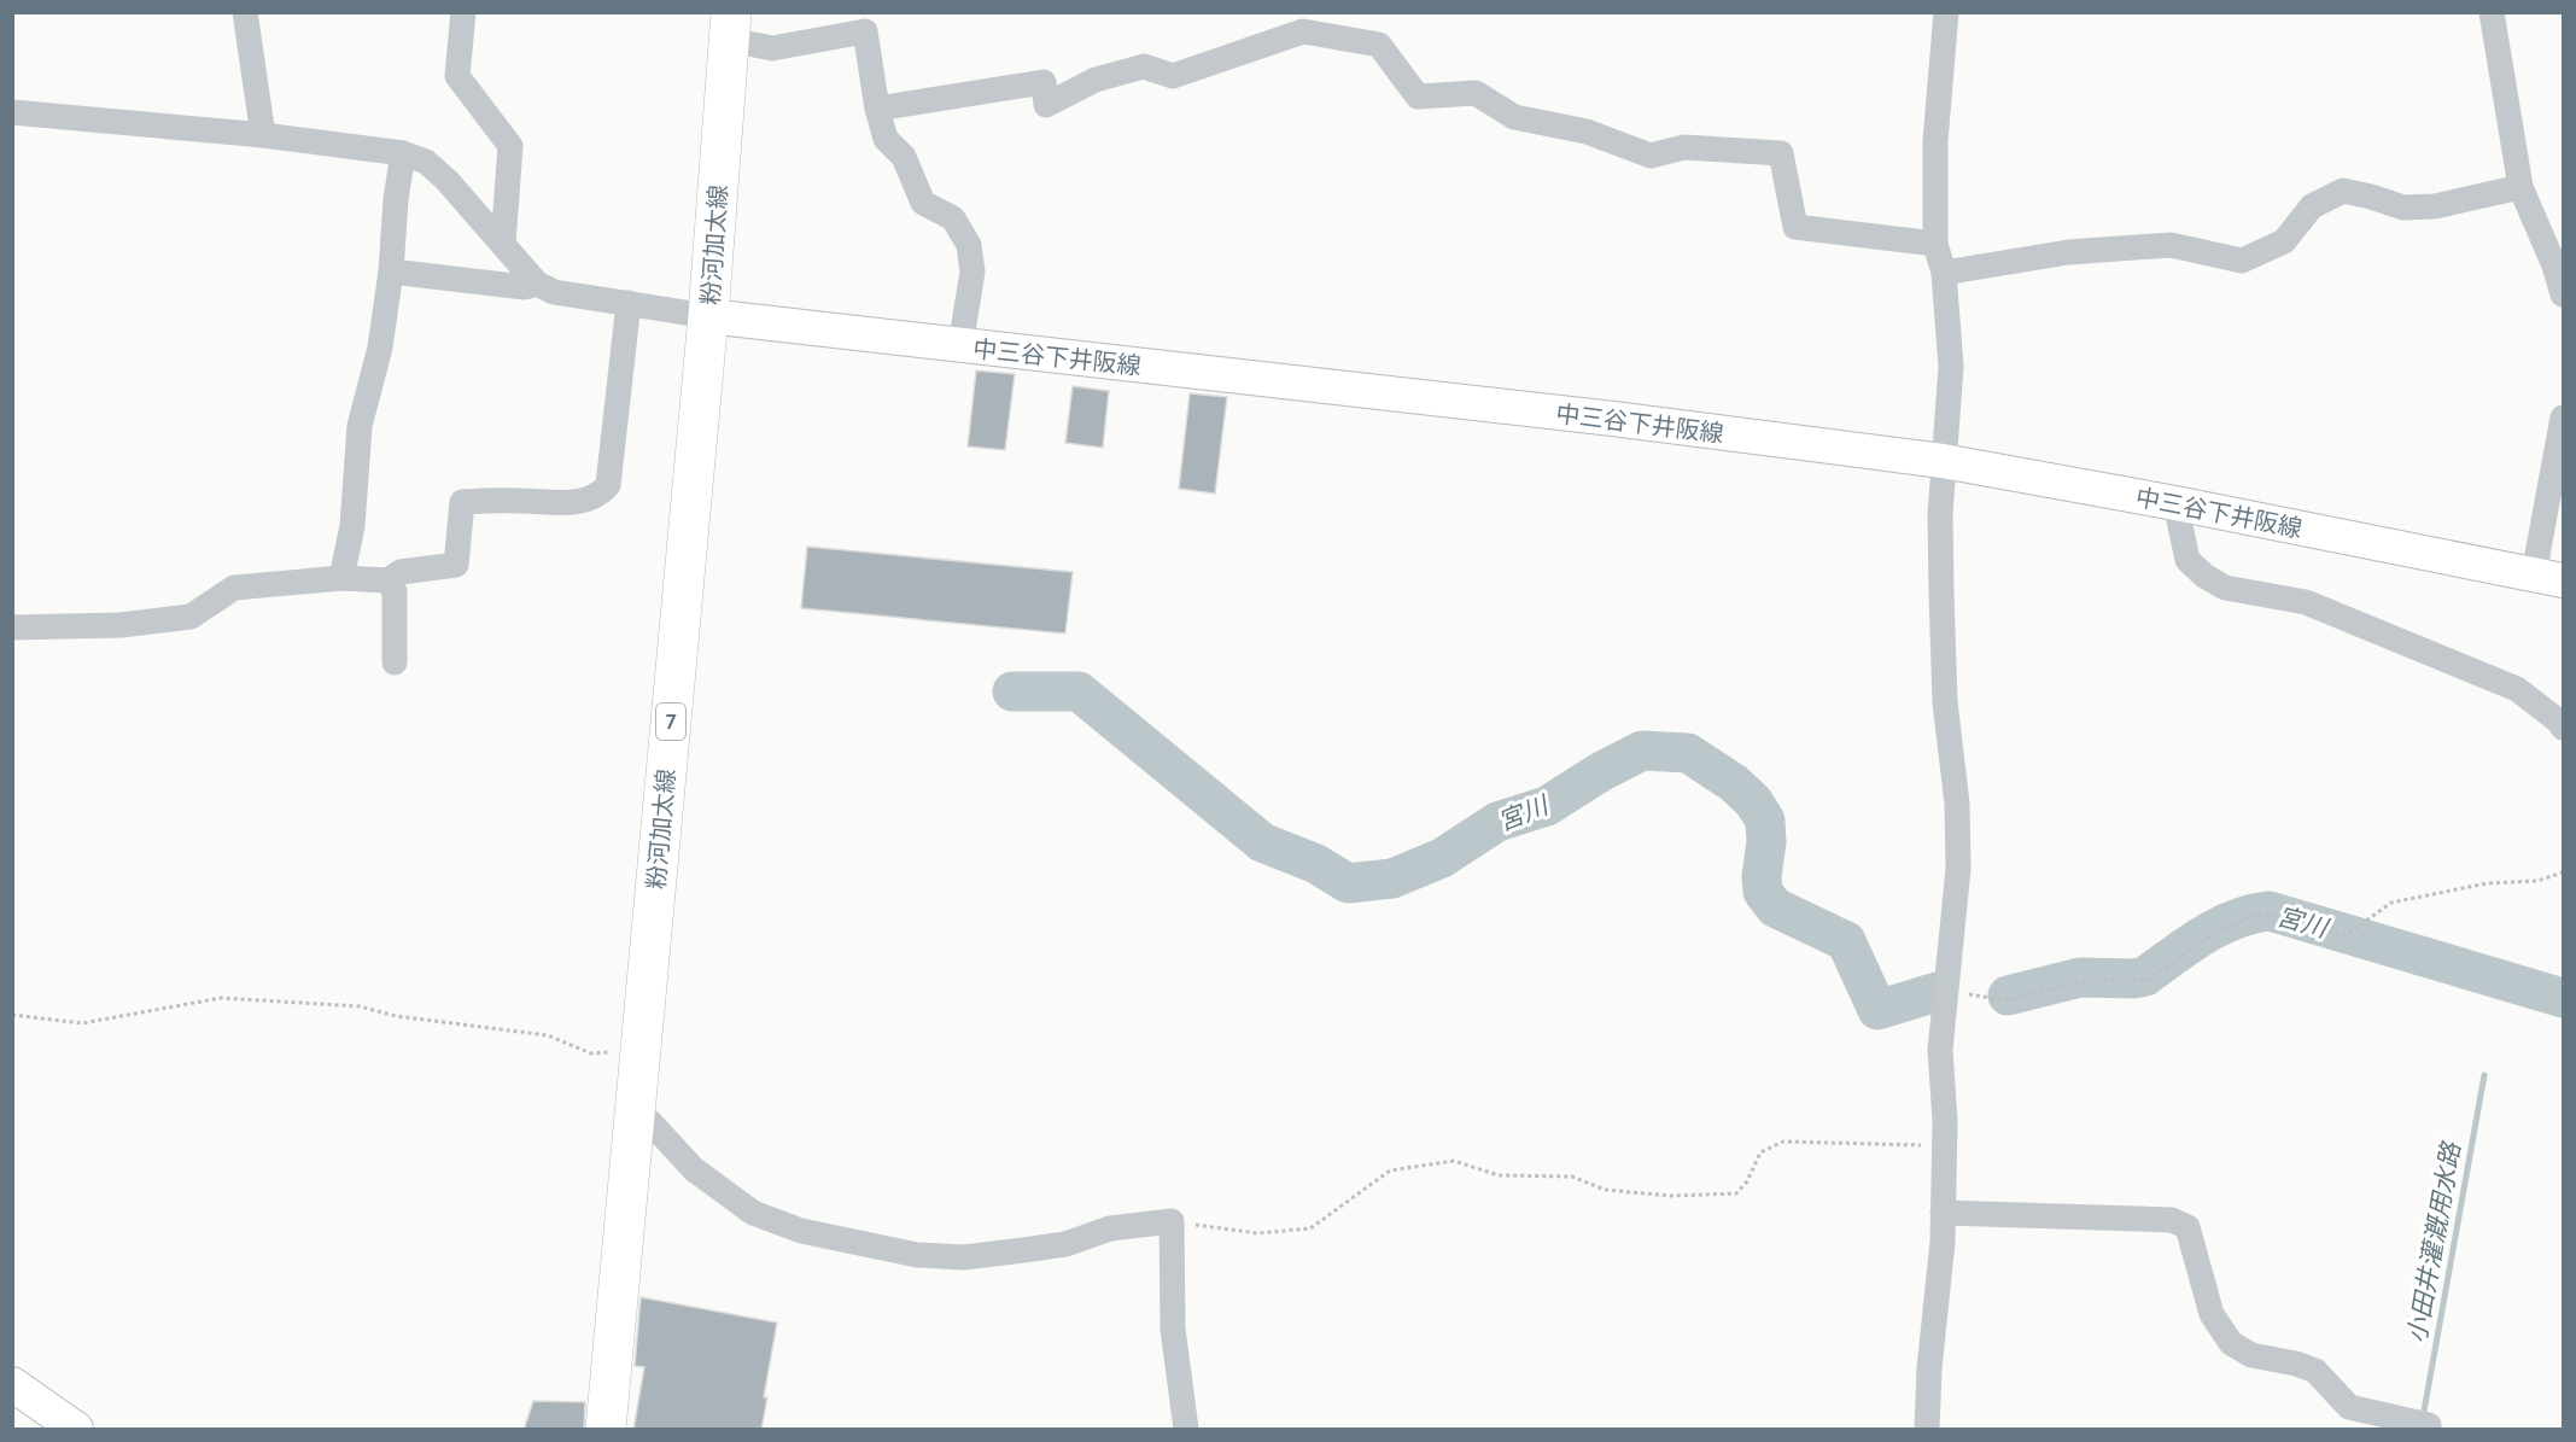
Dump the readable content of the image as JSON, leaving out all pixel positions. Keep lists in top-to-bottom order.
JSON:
{
  "streets": {
    "main road": ["粉河加太線", "中三谷下井阪線", "7"]
  },
  "crossings": [
    ["粉河加太線", "中三谷下井阪線"]
  ],
  "water": ["宮川", "小田井灌漑用水路"]
}
